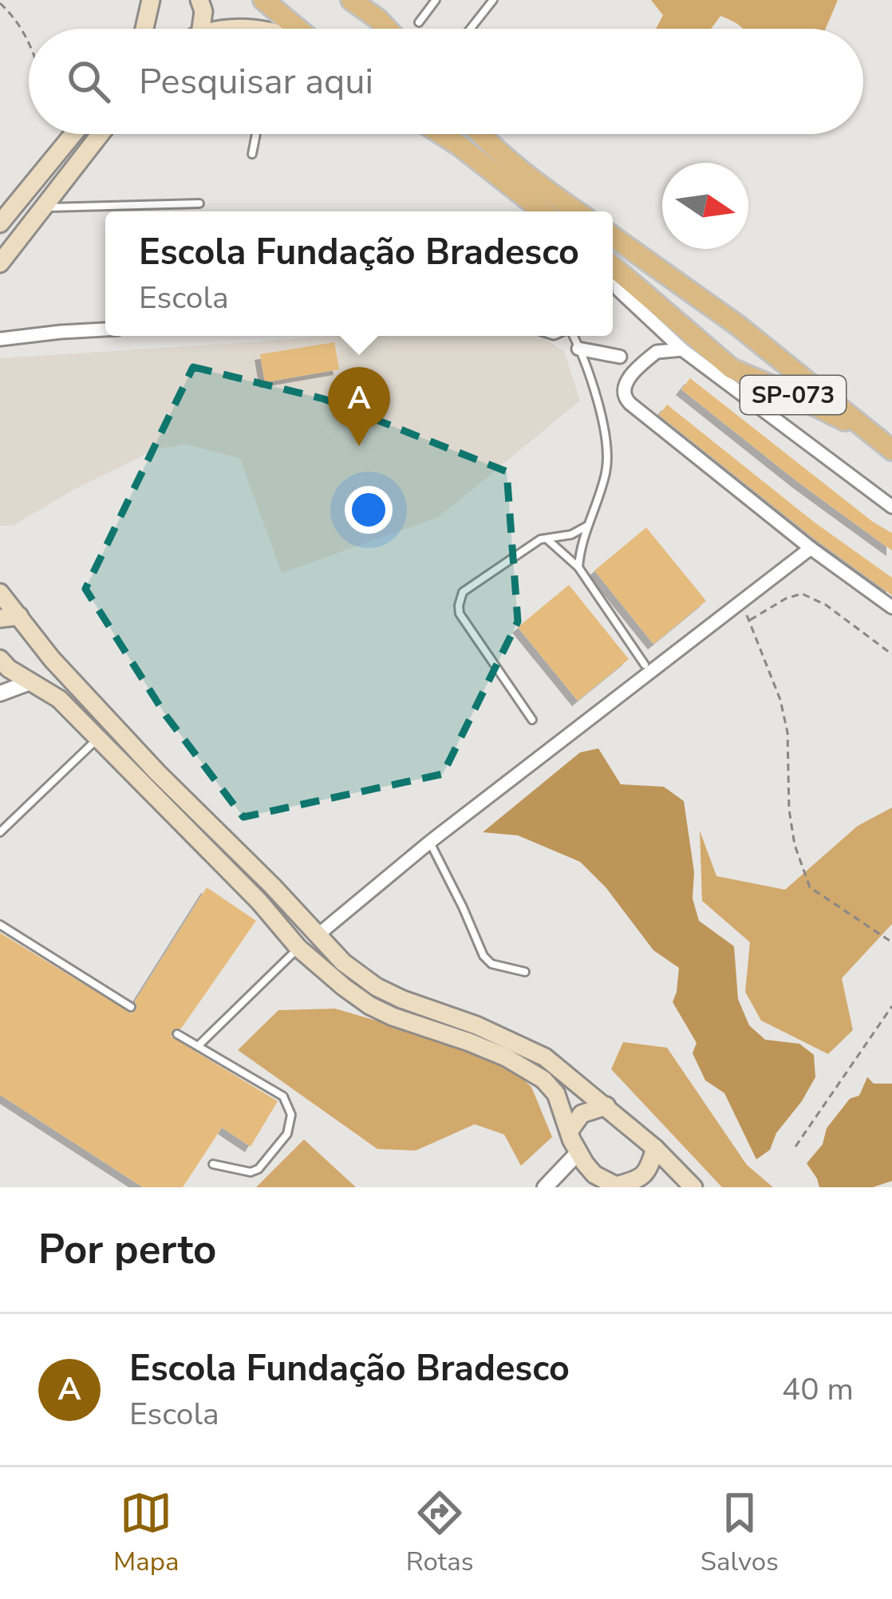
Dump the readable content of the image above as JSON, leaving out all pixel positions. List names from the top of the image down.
{
  "streets": {
    "main road": ["SP-073"]
  },
  "north": "right",
  "page": {
    "search": "Pesquisar aqui",
    "popup": ["Escola Fundação Bradesco", "Escola"],
    "pins": "A",
    "heading": "Por perto",
    "list": [
      {
        "mark": "A",
        "name": "Escola Fundação Bradesco",
        "note": "Escola",
        "value": "40 m"
      }
    ],
    "nav": ["Mapa", "Rotas", "Salvos"]
  }
}
